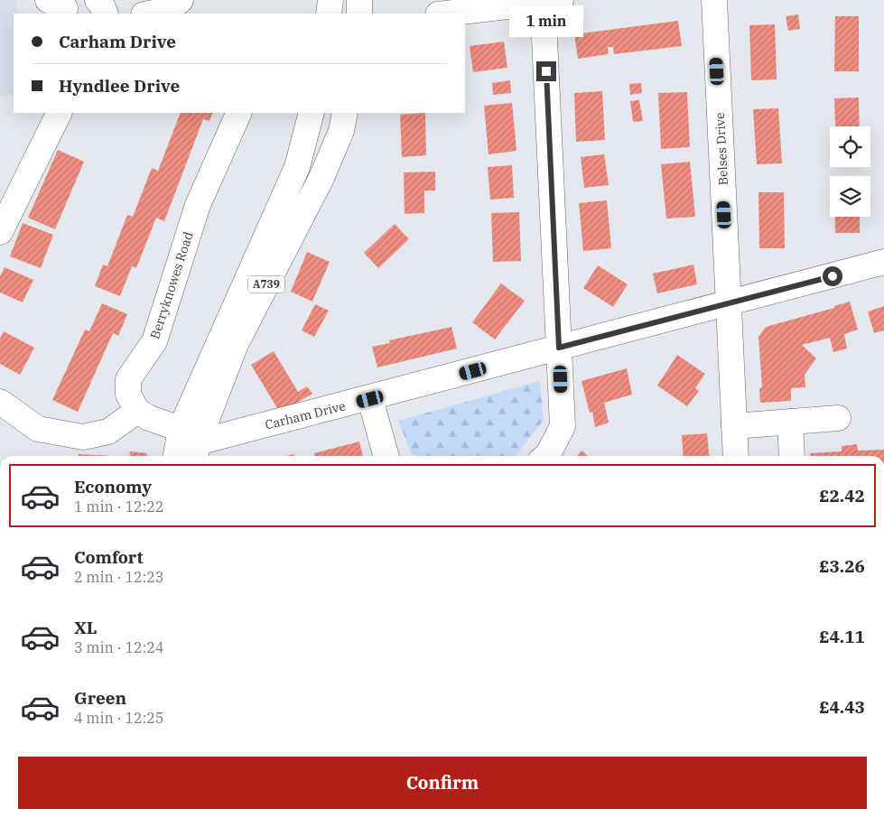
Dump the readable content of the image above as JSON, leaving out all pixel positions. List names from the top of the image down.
{
  "streets": {
    "street": [
      "Belses Drive",
      "A739",
      "Berryknowes Road",
      "Carham Drive"
    ]
  },
  "crossings": [
    ["Belses Drive", "Carham Drive"],
    ["A739", "Carham Drive"]
  ],
  "page": {
    "bubble": "1 min",
    "banner": ["Carham Drive", "Hyndlee Drive"],
    "list": [
      {
        "name": "Economy",
        "note": "1 min · 12:22",
        "value": "£2.42"
      },
      {
        "name": "Comfort",
        "note": "2 min · 12:23",
        "value": "£3.26"
      },
      {
        "name": "XL",
        "note": "3 min · 12:24",
        "value": "£4.11"
      },
      {
        "name": "Green",
        "note": "4 min · 12:25",
        "value": "£4.43"
      }
    ],
    "buttons": "Confirm"
  }
}
